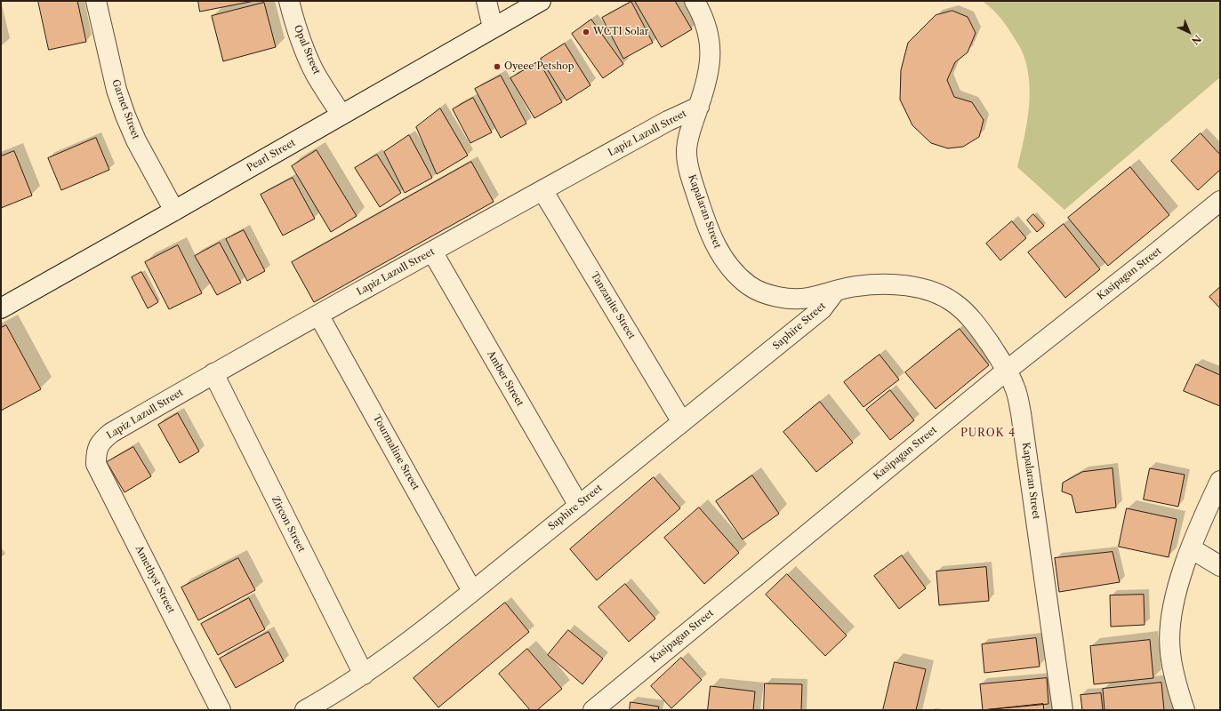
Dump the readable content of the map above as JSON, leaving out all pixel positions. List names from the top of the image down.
{
  "streets": {
    "street": [
      "Opal Street",
      "Garnet Street",
      "Lapiz Lazull Street",
      "Pearl Street",
      "Kapalaran Street",
      "Kasipagan Street",
      "Tanzanite Street",
      "Saphire Street",
      "Amber Street",
      "Tourmaline Street",
      "Zircon Street",
      "Amethyst Street"
    ]
  },
  "crossings": [
    ["Opal Street", "Pearl Street"],
    ["Garnet Street", "Pearl Street"],
    ["Lapiz Lazull Street", "Kapalaran Street"],
    ["Lapiz Lazull Street", "Tanzanite Street"],
    ["Lapiz Lazull Street", "Amber Street"],
    ["Lapiz Lazull Street", "Tourmaline Street"],
    ["Lapiz Lazull Street", "Zircon Street"],
    ["Lapiz Lazull Street", "Amethyst Street"],
    ["Kapalaran Street", "Kasipagan Street"],
    ["Kapalaran Street", "Saphire Street"],
    ["Tanzanite Street", "Saphire Street"],
    ["Saphire Street", "Amber Street"],
    ["Saphire Street", "Tourmaline Street"],
    ["Saphire Street", "Zircon Street"]
  ],
  "districts": ["PUROK 4"],
  "places": ["WCTI Solar", "Oyeee Petshop"],
  "north": "bottom right"
}
